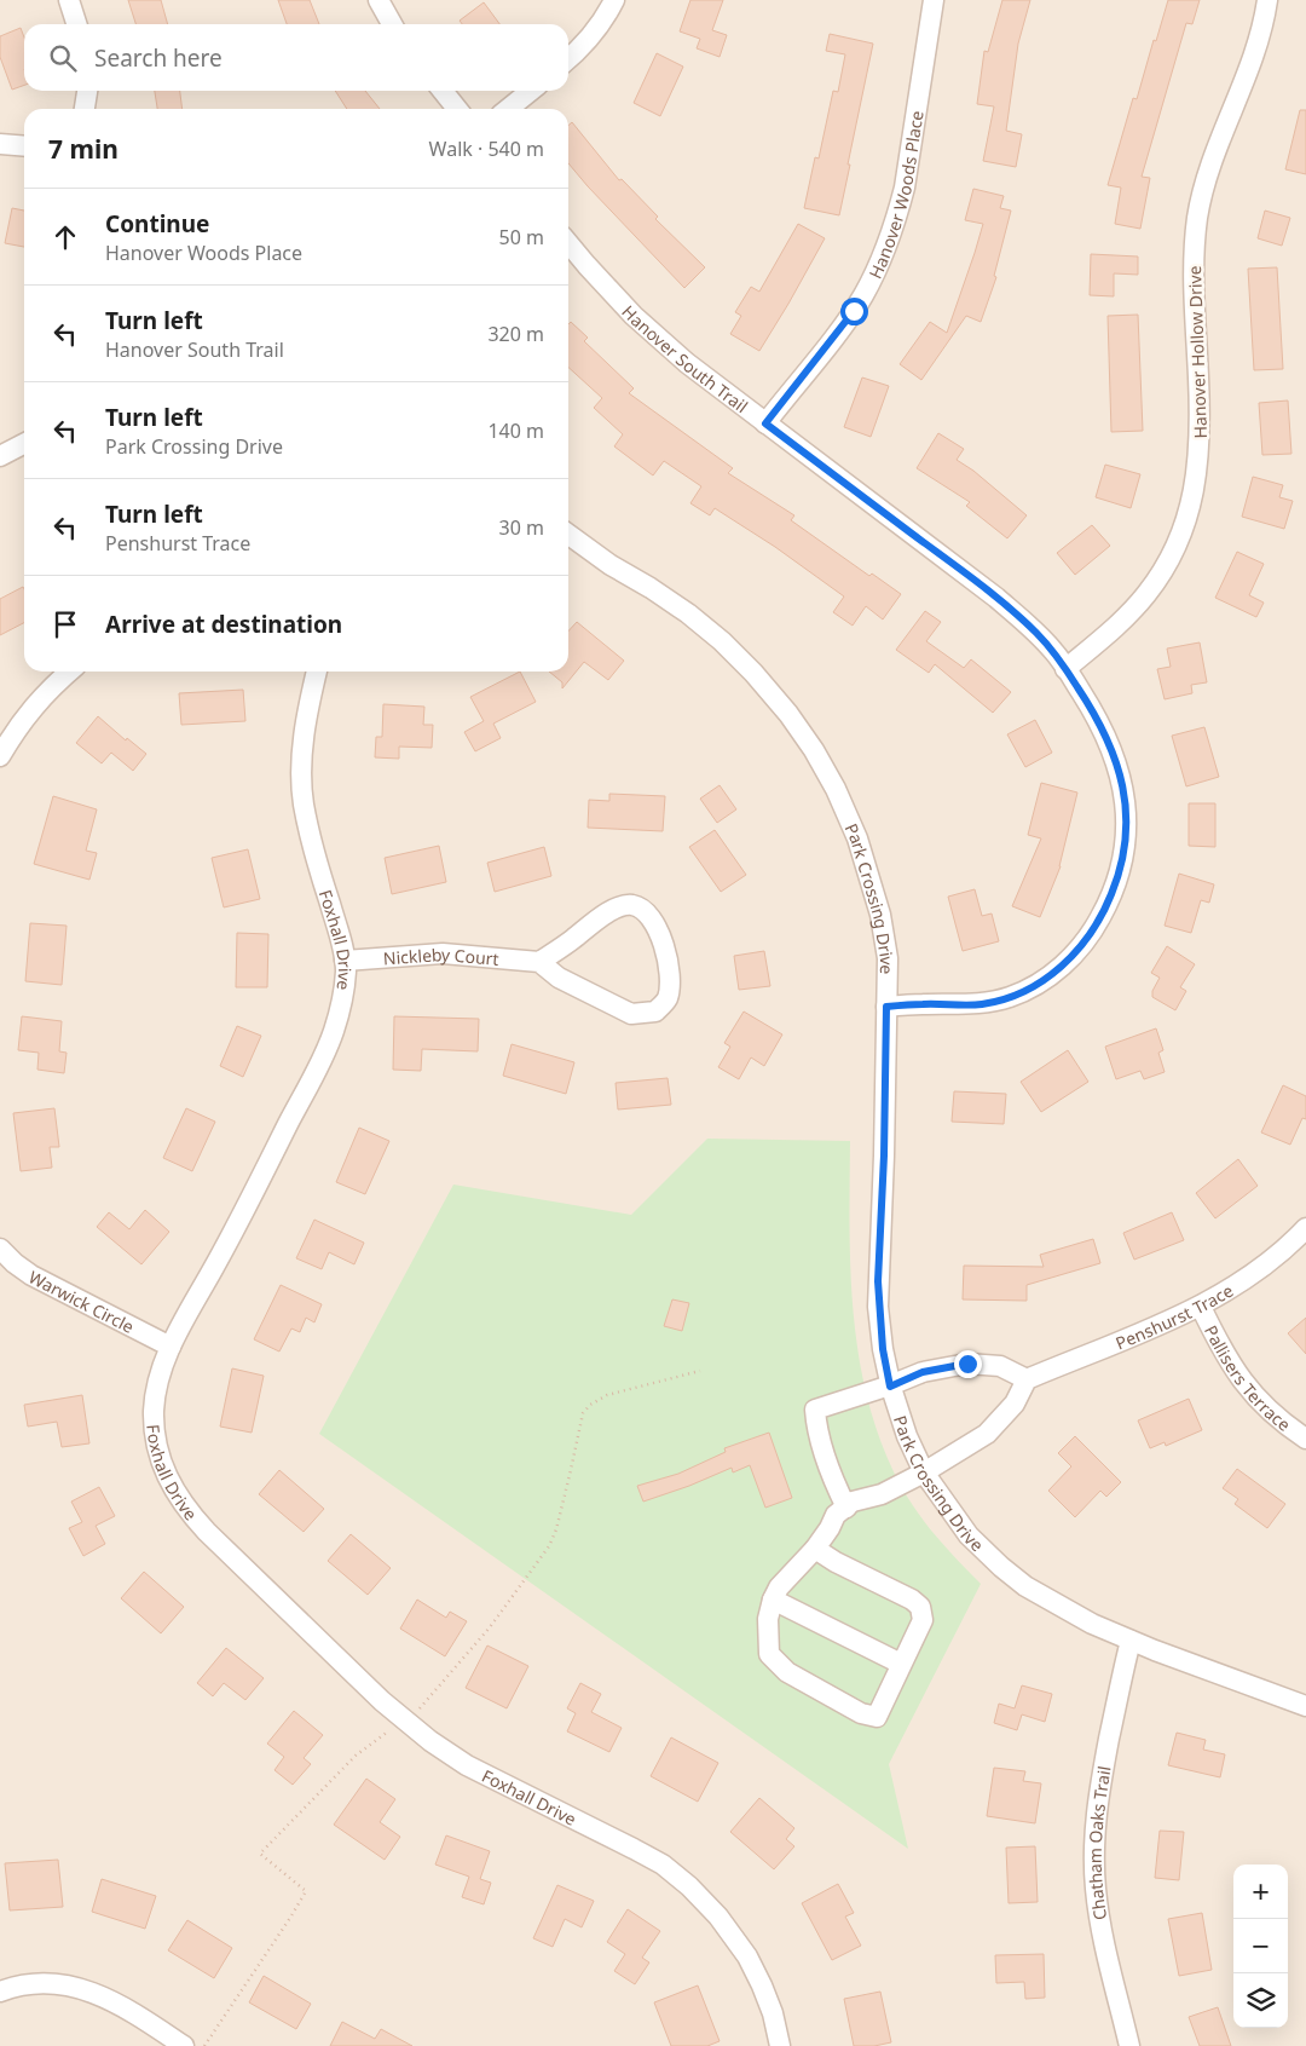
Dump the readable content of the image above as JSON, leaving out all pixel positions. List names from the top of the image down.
{
  "streets": {
    "street": [
      "Hanover Woods Place",
      "Hanover Hollow Drive",
      "Hanover South Trail",
      "Park Crossing Drive",
      "Foxhall Drive",
      "Nickleby Court",
      "Warwick Circle",
      "Penshurst Trace",
      "Pallisers Terrace",
      "Chatham Oaks Trail"
    ]
  },
  "crossings": [
    ["Hanover Woods Place", "Hanover South Trail"],
    ["Hanover Hollow Drive", "Hanover South Trail"],
    ["Hanover South Trail", "Park Crossing Drive"],
    ["Park Crossing Drive", "Chatham Oaks Trail"],
    ["Foxhall Drive", "Nickleby Court"],
    ["Foxhall Drive", "Warwick Circle"],
    ["Penshurst Trace", "Pallisers Terrace"]
  ],
  "page": {
    "search": "Search here",
    "heading": ["7 min", "Walk · 540 m"],
    "list": [
      ["Continue", "Hanover Woods Place", "50 m"],
      ["Turn left", "Hanover South Trail", "320 m"],
      ["Turn left", "Park Crossing Drive", "140 m"],
      ["Turn left", "Penshurst Trace", "30 m"],
      "Arrive at destination"
    ],
    "map_buttons": ["+", "−"]
  }
}
